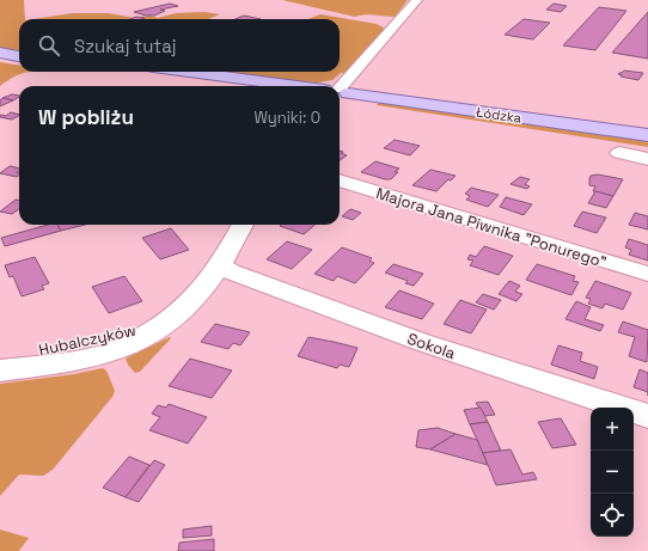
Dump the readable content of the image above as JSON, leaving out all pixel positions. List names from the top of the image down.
{
  "streets": {
    "main road": ["Łódzka"],
    "street": ["Majora Jana Piwnika \"Ponurego\"", "Hubalczyków", "Sokola"]
  },
  "crossings": [
    ["Hubalczyków", "Sokola"]
  ],
  "page": {
    "search": "Szukaj tutaj",
    "heading": ["W pobliżu", "Wyniki: 0"],
    "map_buttons": ["+", "−"]
  }
}
